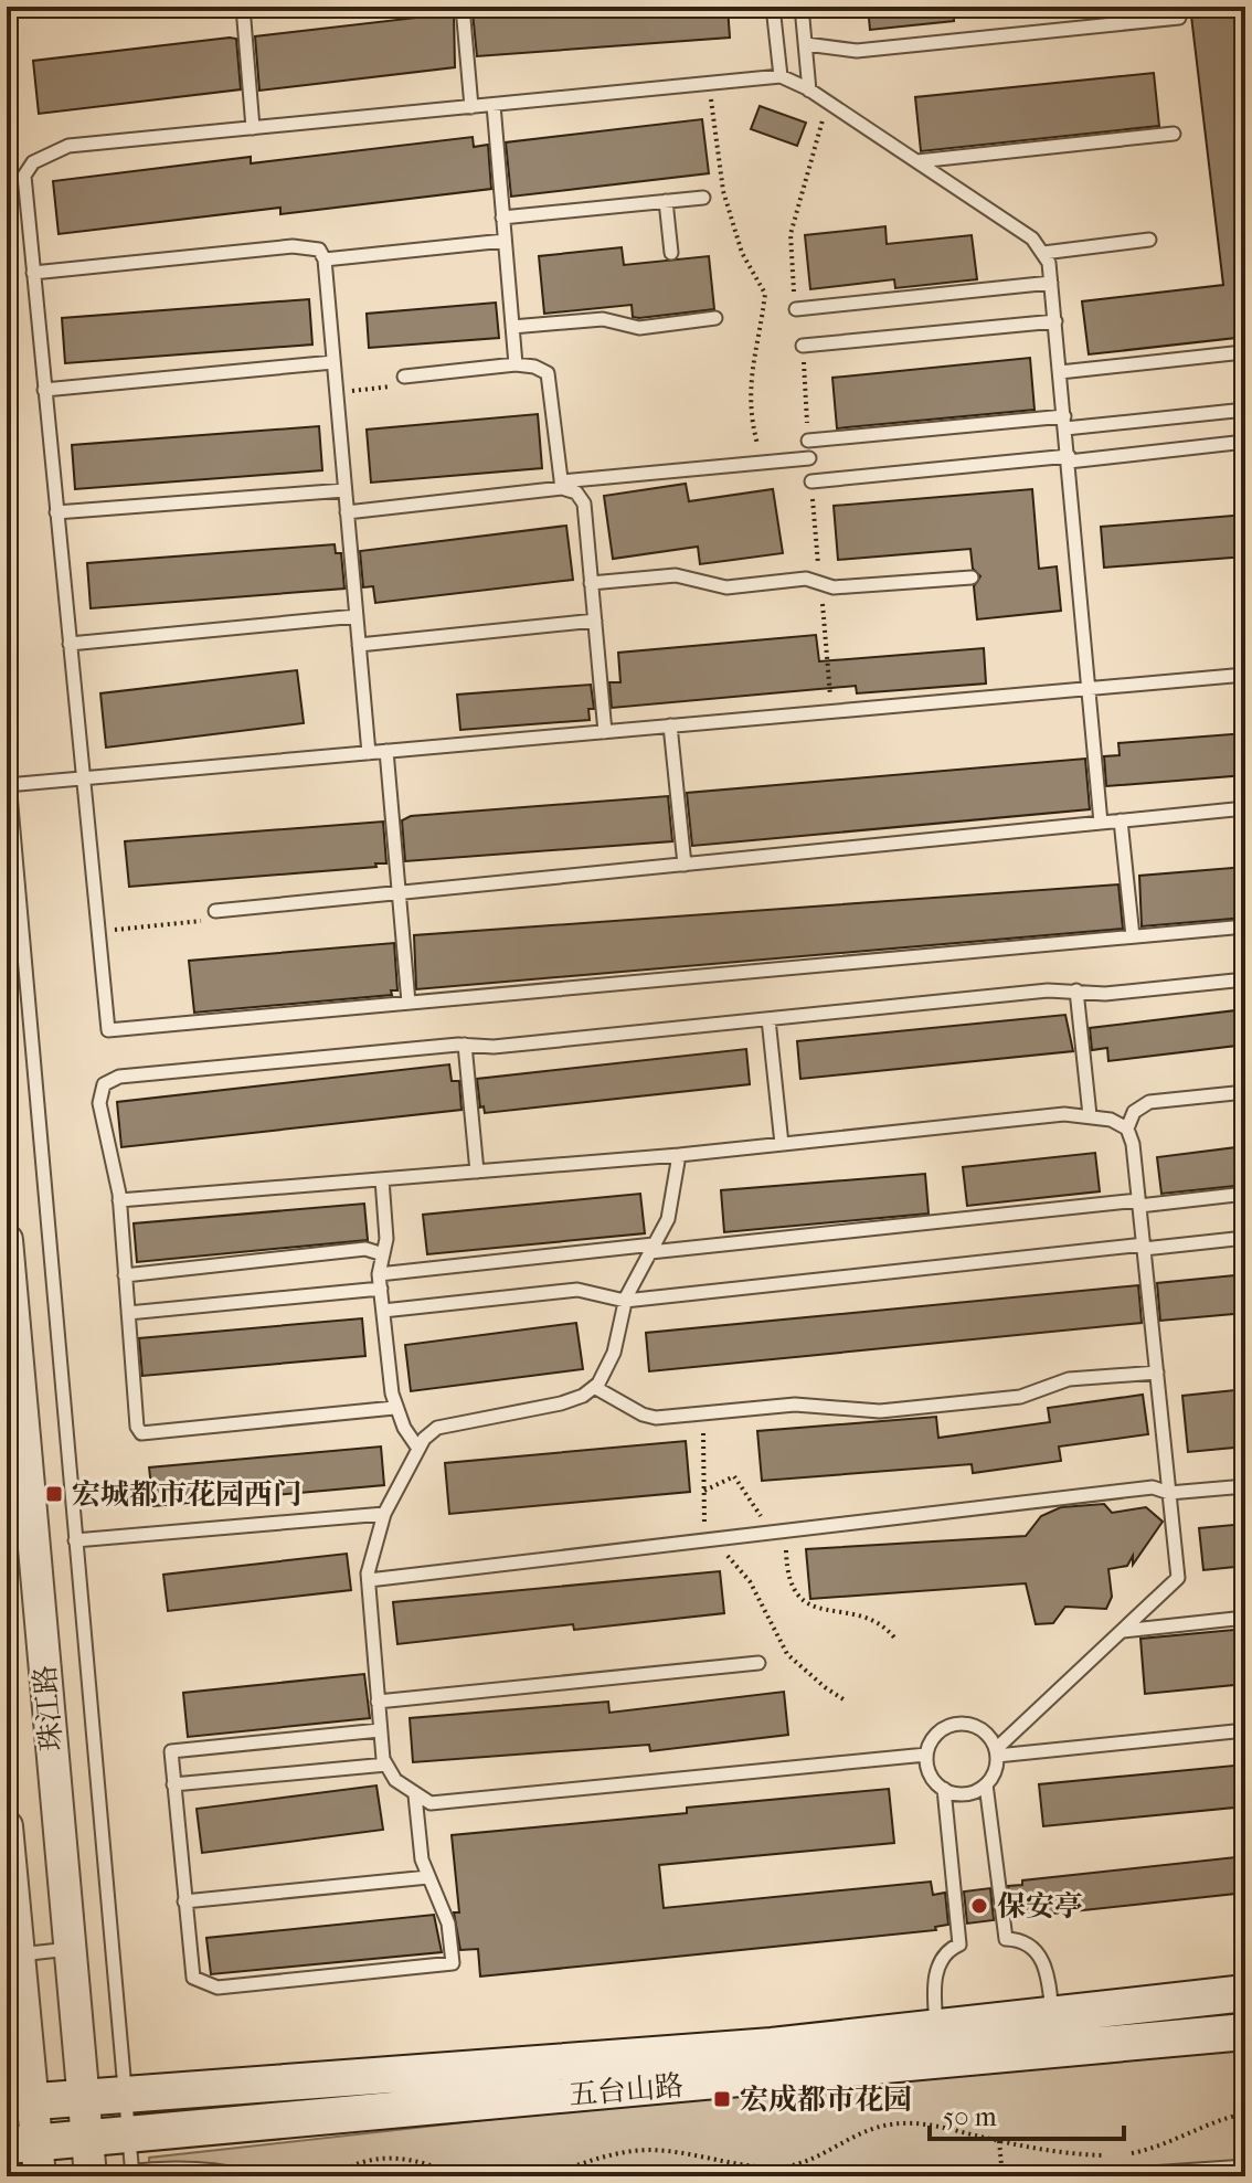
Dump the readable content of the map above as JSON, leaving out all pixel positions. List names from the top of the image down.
{
  "streets": {
    "main road": ["五台山路"],
    "street": ["珠江路"]
  },
  "crossings": [
    ["珠江路", "五台山路"]
  ],
  "places": {
    "transit": ["宏城都市花园西门", "宏成都市花园"],
    "other": ["保安亭"]
  },
  "scale_bar": "50 m"
}
